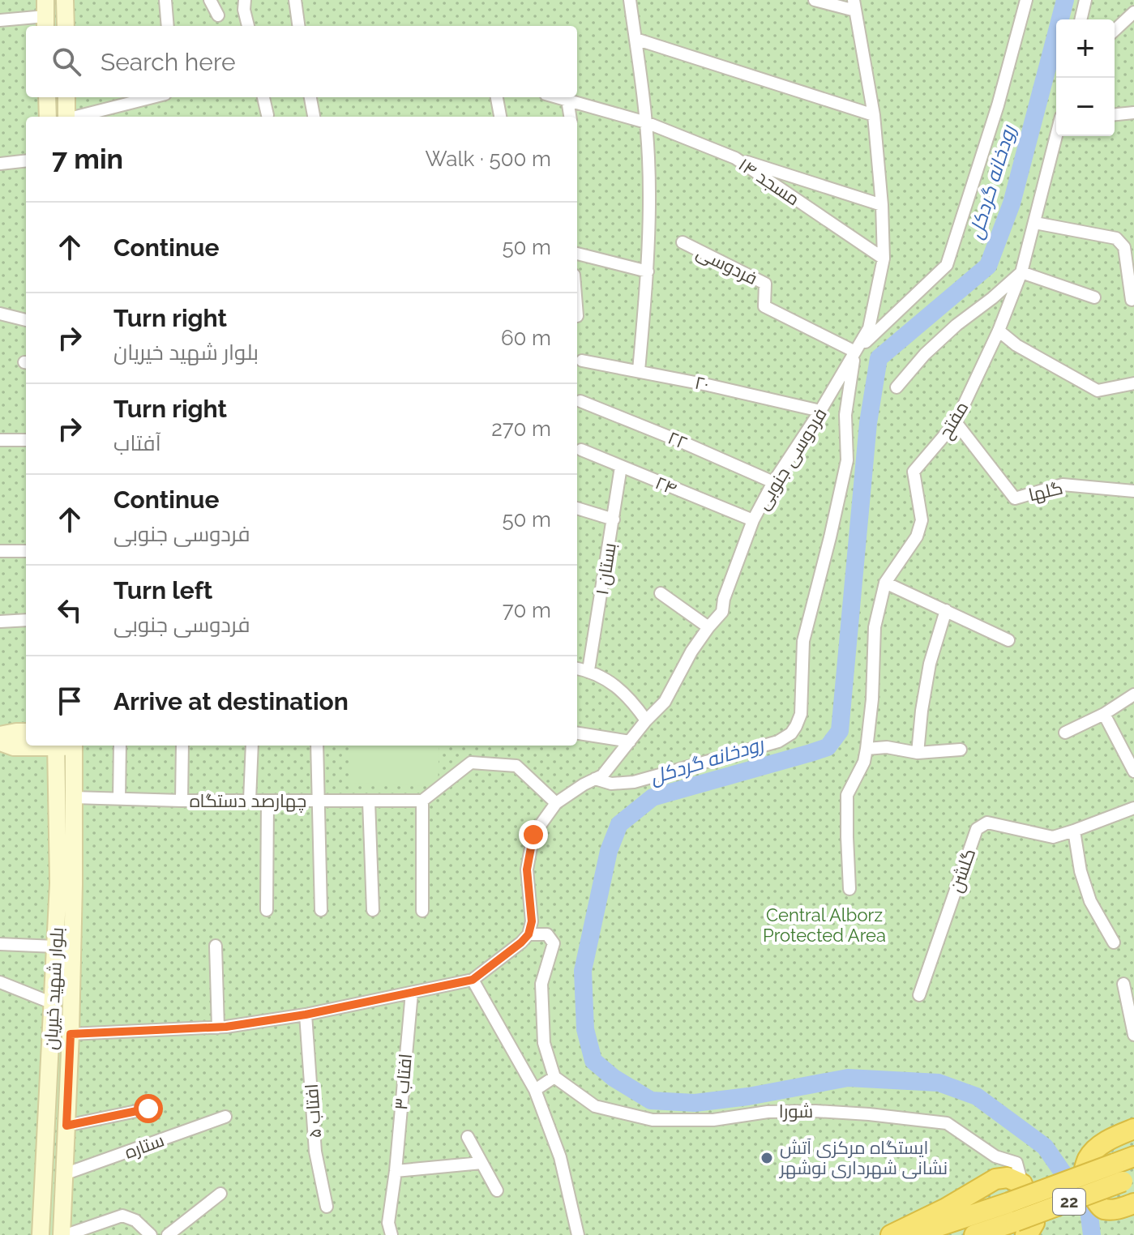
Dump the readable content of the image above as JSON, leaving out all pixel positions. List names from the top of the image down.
{
  "streets": {
    "highway": ["22"],
    "main road": ["بلوار شهید خیریان"],
    "street": [
      "مسجد ۱۴",
      "فردوسی",
      "۲۰",
      "مفتح",
      "۲۲",
      "فردوسی جنوبی",
      "۲۴",
      "گلها",
      "بستان ۱",
      "چهارصد دستگاه",
      "گلشن",
      "افتاب ۳",
      "افتاب ۵",
      "شورا",
      "ستاره"
    ]
  },
  "crossings": [
    ["مسجد ۱۴", "فردوسی جنوبی"],
    ["فردوسی", "فردوسی جنوبی"],
    ["۲۰", "فردوسی جنوبی"],
    ["مفتح", "گلها"],
    ["۲۲", "فردوسی جنوبی"],
    ["فردوسی جنوبی", "۲۴"],
    ["۲۴", "بستان ۱"],
    ["چهارصد دستگاه", "بلوار شهید خیریان"],
    ["بلوار شهید خیریان", "ستاره"]
  ],
  "water": ["رودخانه گردکل"],
  "parks": ["Central Alborz Protected Area"],
  "places": ["ایستگاه مرکزی آتش نشانی شهرداری نوشهر"],
  "page": {
    "map_buttons": ["+", "−"],
    "search": "Search here",
    "heading": ["7 min", "Walk · 500 m"],
    "list": [
      ["Continue", "50 m"],
      ["Turn right", "بلوار شهید خیریان", "60 m"],
      ["Turn right", "آفتاب", "270 m"],
      ["Continue", "فردوسی جنوبی", "50 m"],
      ["Turn left", "فردوسی جنوبی", "70 m"],
      "Arrive at destination"
    ]
  }
}
